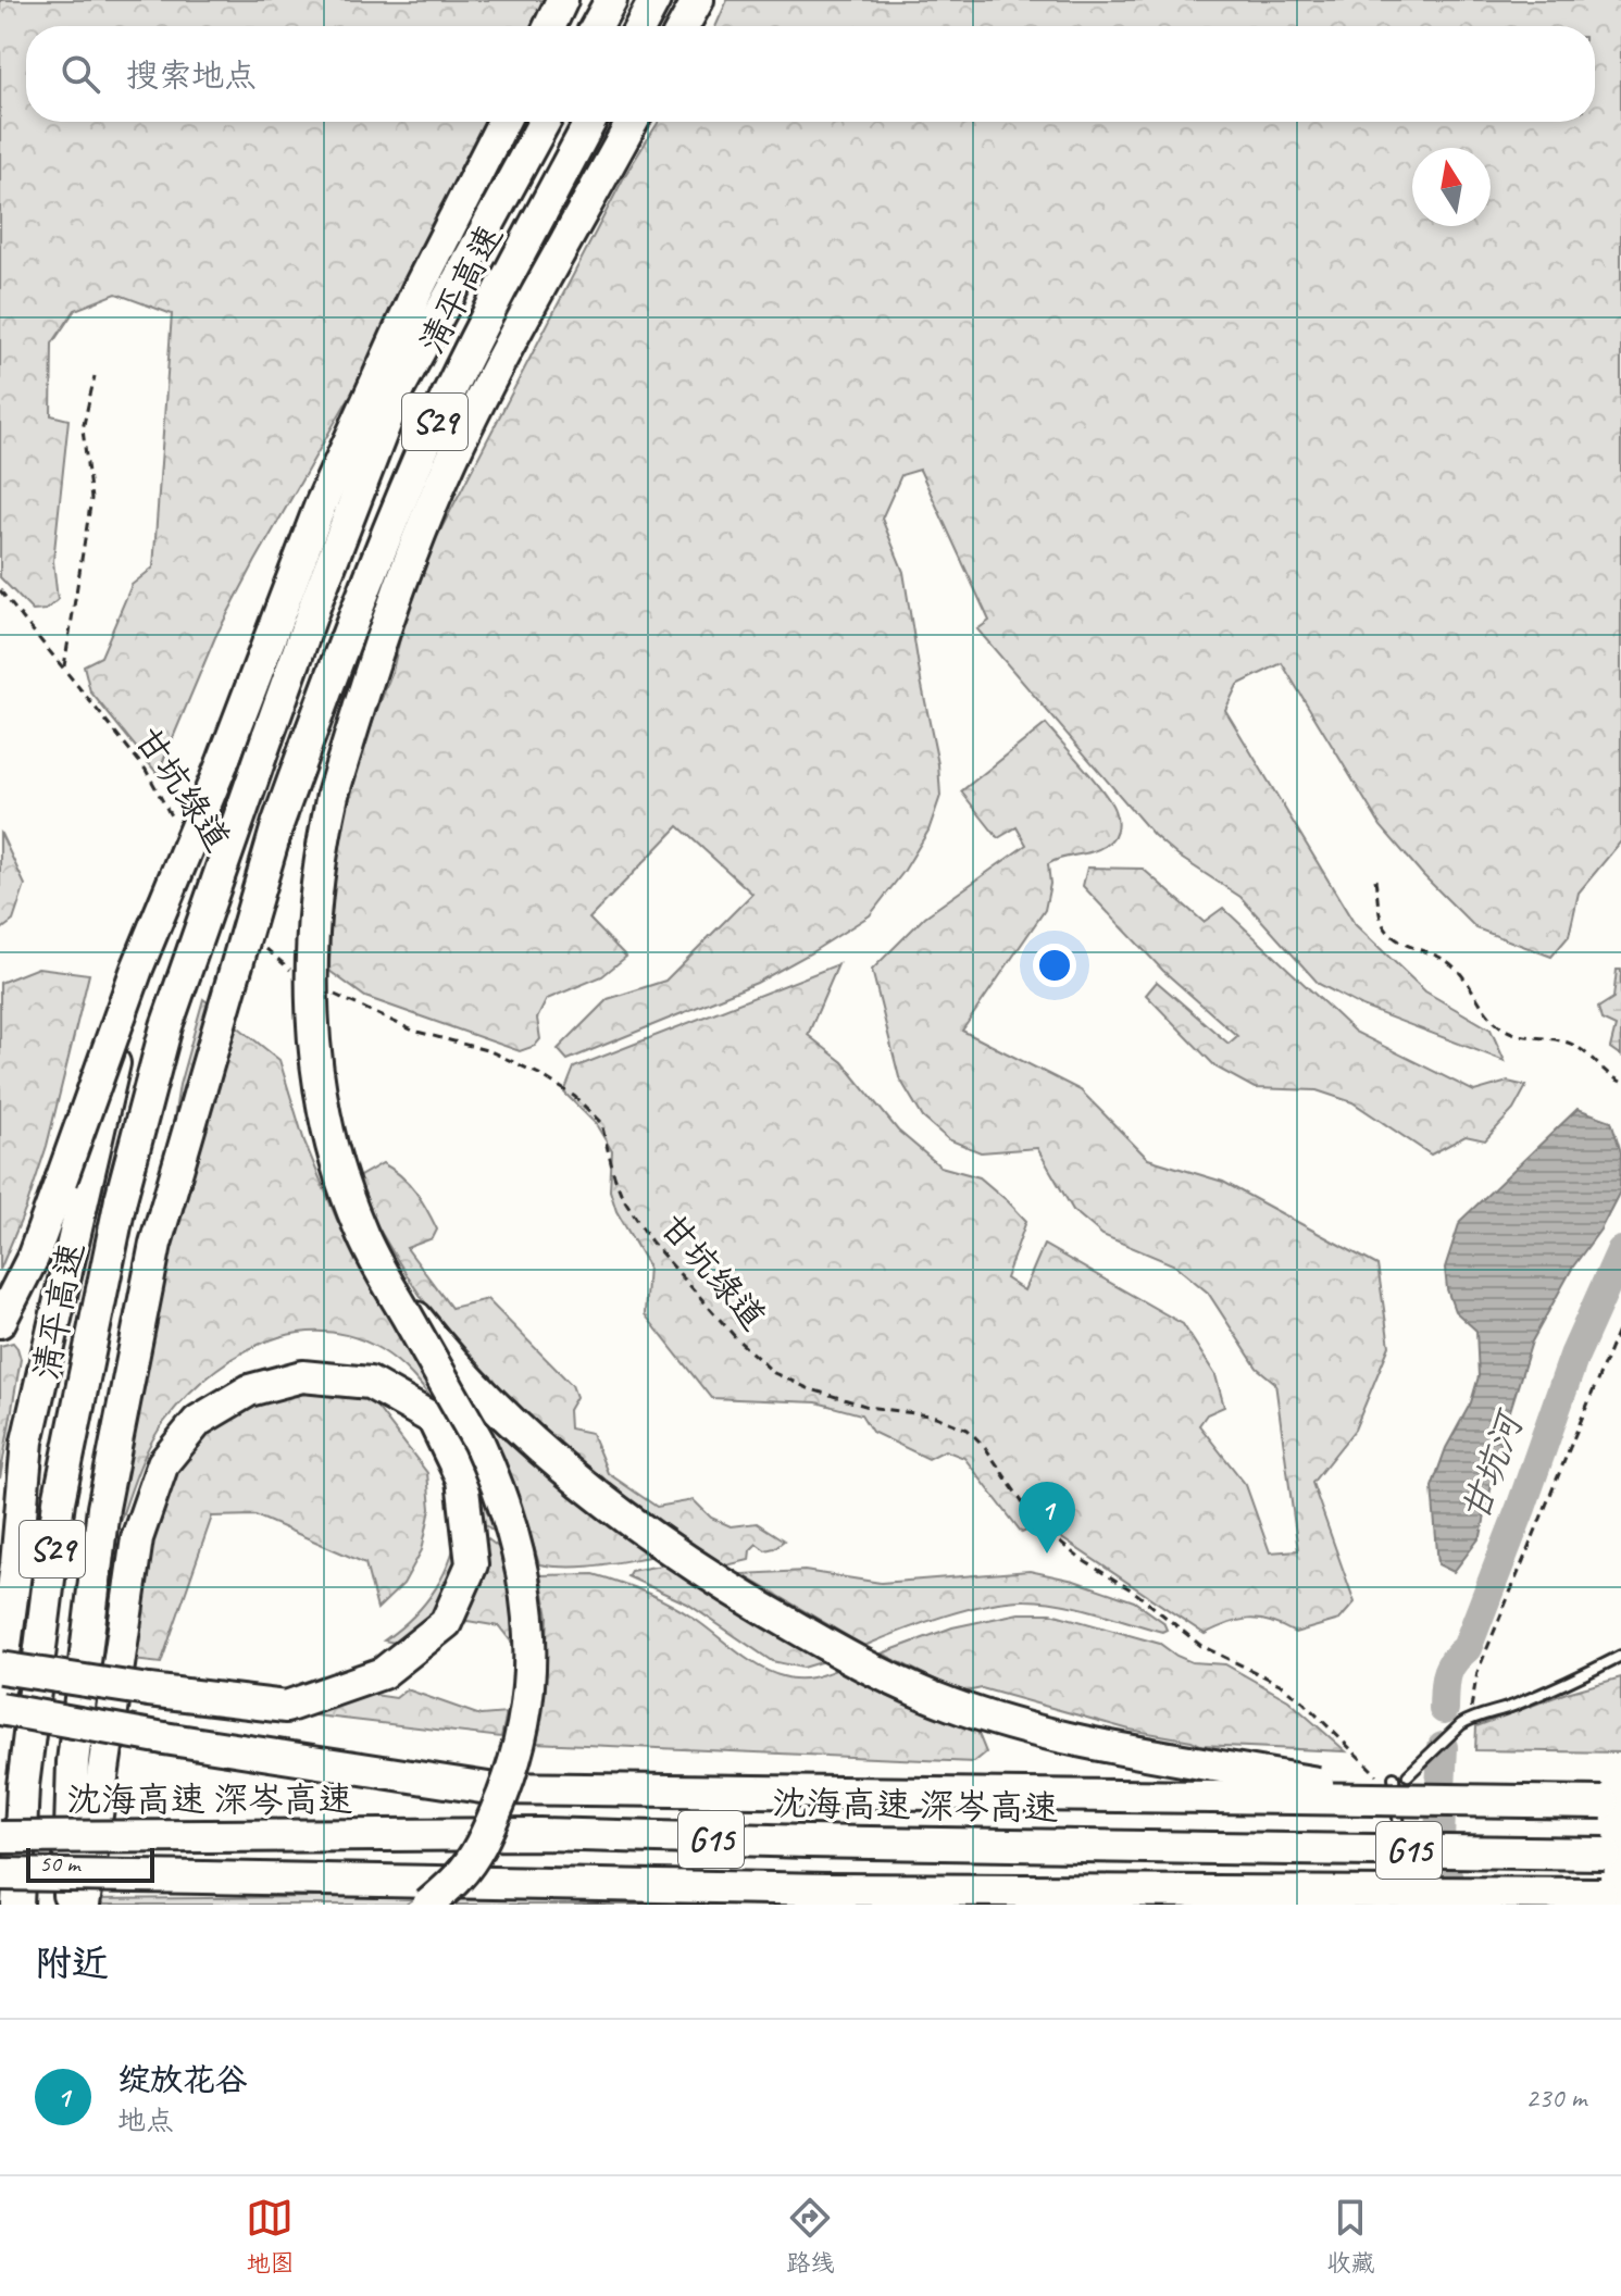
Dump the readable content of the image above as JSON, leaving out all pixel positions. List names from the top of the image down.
{
  "streets": {
    "highway": [
      "清平高速",
      "S29",
      "沈海高速 深岑高速",
      "G15"
    ],
    "path": ["甘坑绿道"]
  },
  "water": ["甘坑河"],
  "scale_bar": "50 m",
  "north": "top",
  "page": {
    "search": "搜索地点",
    "pins": "1",
    "scale": "50 m",
    "heading": "附近",
    "list": [
      {
        "mark": "1",
        "name": "绽放花谷",
        "note": "地点",
        "value": "230 m"
      }
    ],
    "nav": ["地图", "路线", "收藏"]
  }
}
